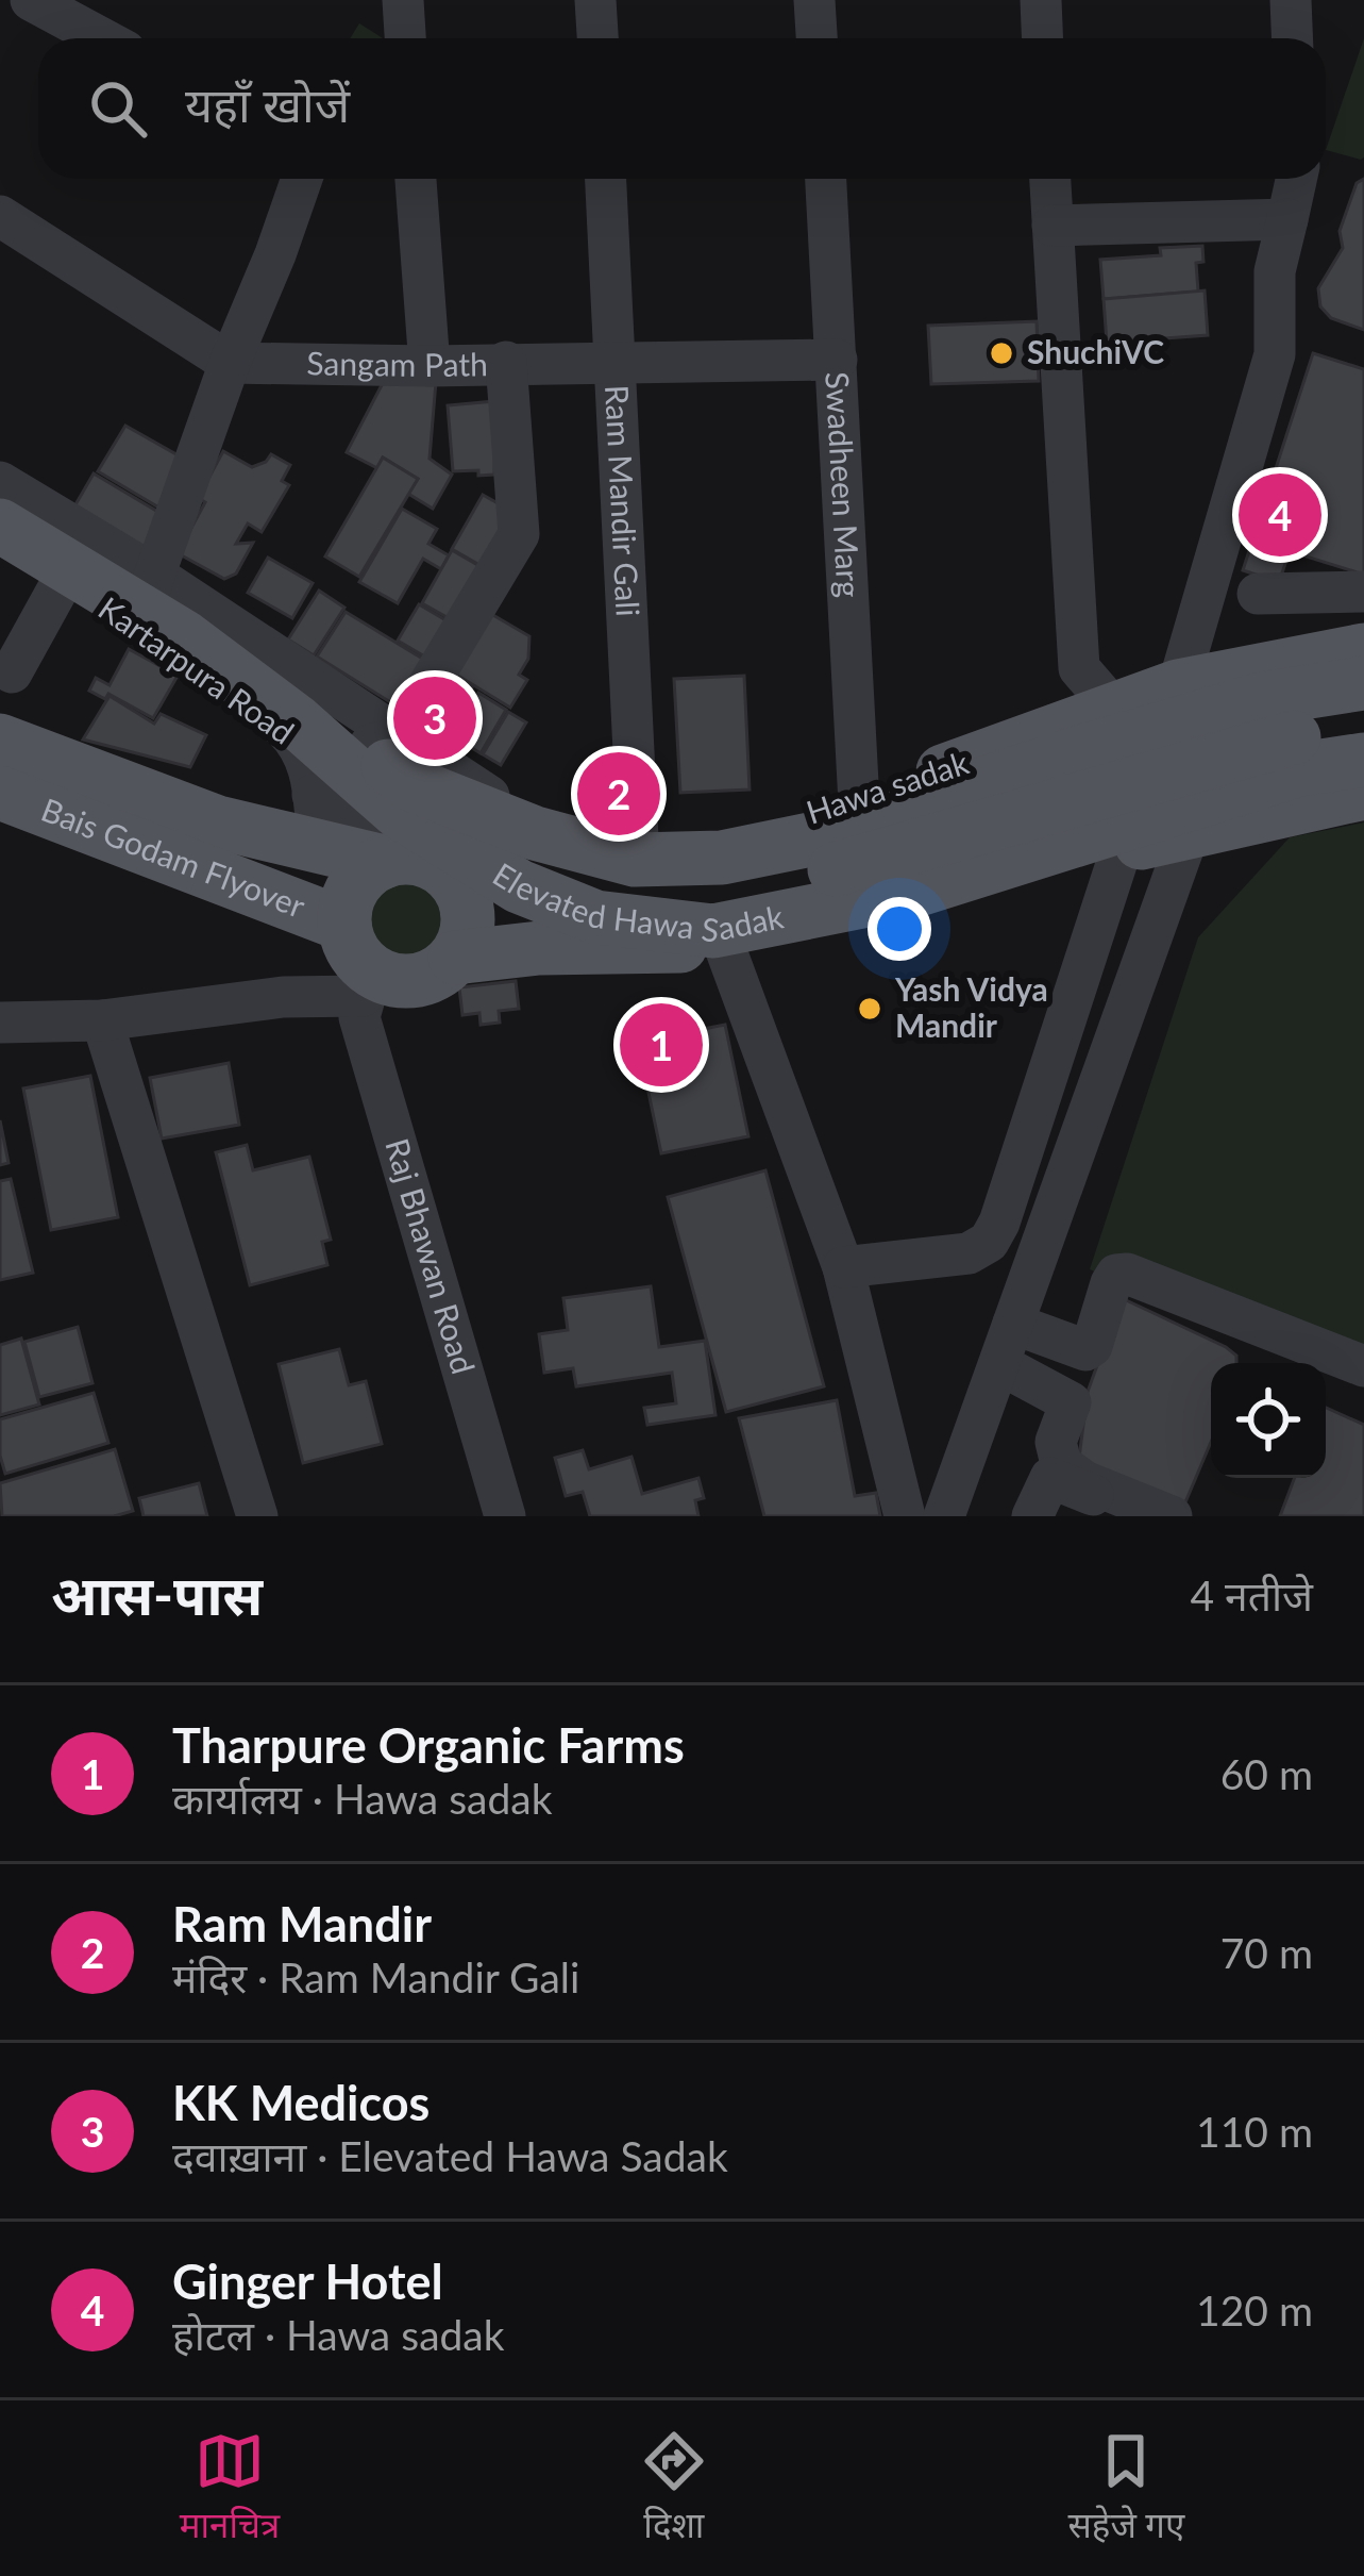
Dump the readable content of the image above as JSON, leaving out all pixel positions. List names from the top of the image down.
{
  "streets": {
    "main road": ["Hawa sadak", "Bais Godam Flyover", "Elevated Hawa Sadak"],
    "street": [
      "Sangam Path",
      "Swadheen Marg",
      "Ram Mandir Gali",
      "Kartarpura Road",
      "Raj Bhawan Road"
    ]
  },
  "crossings": [
    ["Sangam Path", "Swadheen Marg"],
    ["Sangam Path", "Ram Mandir Gali"],
    ["Swadheen Marg", "Hawa sadak"],
    ["Ram Mandir Gali", "Hawa sadak"],
    ["Kartarpura Road", "Bais Godam Flyover"],
    ["Bais Godam Flyover", "Raj Bhawan Road"]
  ],
  "places": ["ShuchiVC", "Yash Vidya Mandir"],
  "page": {
    "search": "यहाँ खोजें",
    "pins": [
      "4",
      "3",
      "2",
      "1"
    ],
    "heading": ["आस-पास", "4 नतीजे"],
    "list": [
      {
        "mark": "1",
        "name": "Tharpure Organic Farms",
        "note": "कार्यालय · Hawa sadak",
        "value": "60 m"
      },
      {
        "mark": "2",
        "name": "Ram Mandir",
        "note": "मंदिर · Ram Mandir Gali",
        "value": "70 m"
      },
      {
        "mark": "3",
        "name": "KK Medicos",
        "note": "दवाख़ाना · Elevated Hawa Sadak",
        "value": "110 m"
      },
      {
        "mark": "4",
        "name": "Ginger Hotel",
        "note": "होटल · Hawa sadak",
        "value": "120 m"
      }
    ],
    "nav": ["मानचित्र", "दिशा", "सहेजे गए"]
  }
}
